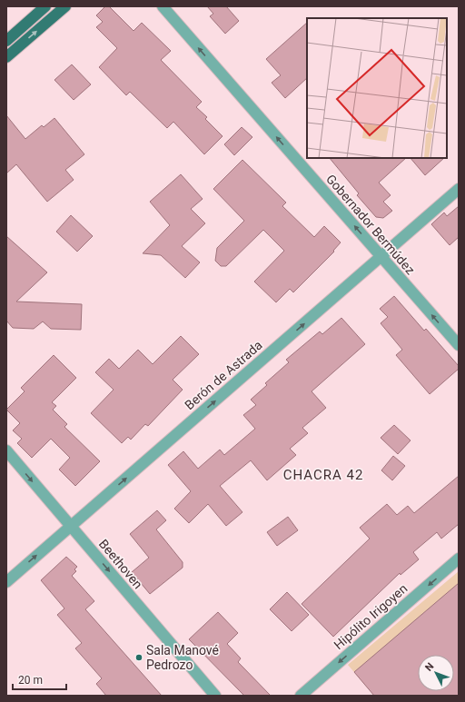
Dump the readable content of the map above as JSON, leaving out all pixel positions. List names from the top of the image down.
{
  "streets": {
    "street": [
      "Gobernador Bermúdez",
      "Berón de Astrada",
      "Beethoven",
      "Hipólito Irigoyen"
    ]
  },
  "crossings": [
    ["Gobernador Bermúdez", "Berón de Astrada"],
    ["Berón de Astrada", "Beethoven"]
  ],
  "one_way": [
    "Gobernador Bermúdez",
    "Berón de Astrada",
    "Beethoven",
    "Hipólito Irigoyen"
  ],
  "districts": ["CHACRA 42"],
  "places": ["Sala Manové Pedrozo"],
  "scale_bar": "20 m",
  "north": "top left"
}
